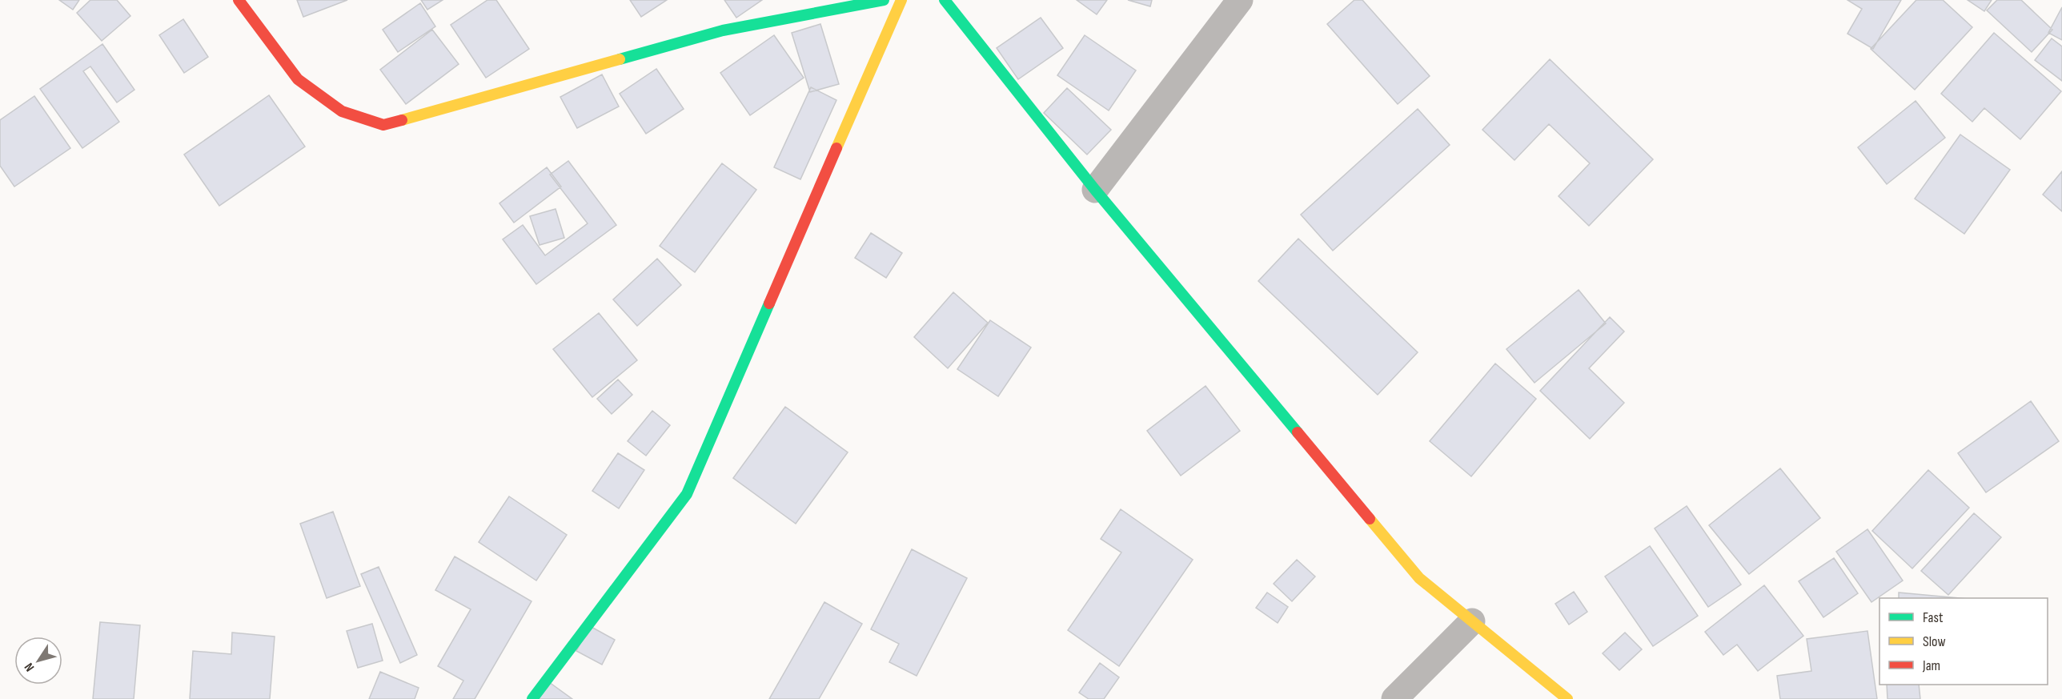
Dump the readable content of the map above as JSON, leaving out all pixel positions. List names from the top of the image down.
{
  "legend": ["Fast", "Slow", "Jam"],
  "north": "bottom left"
}
